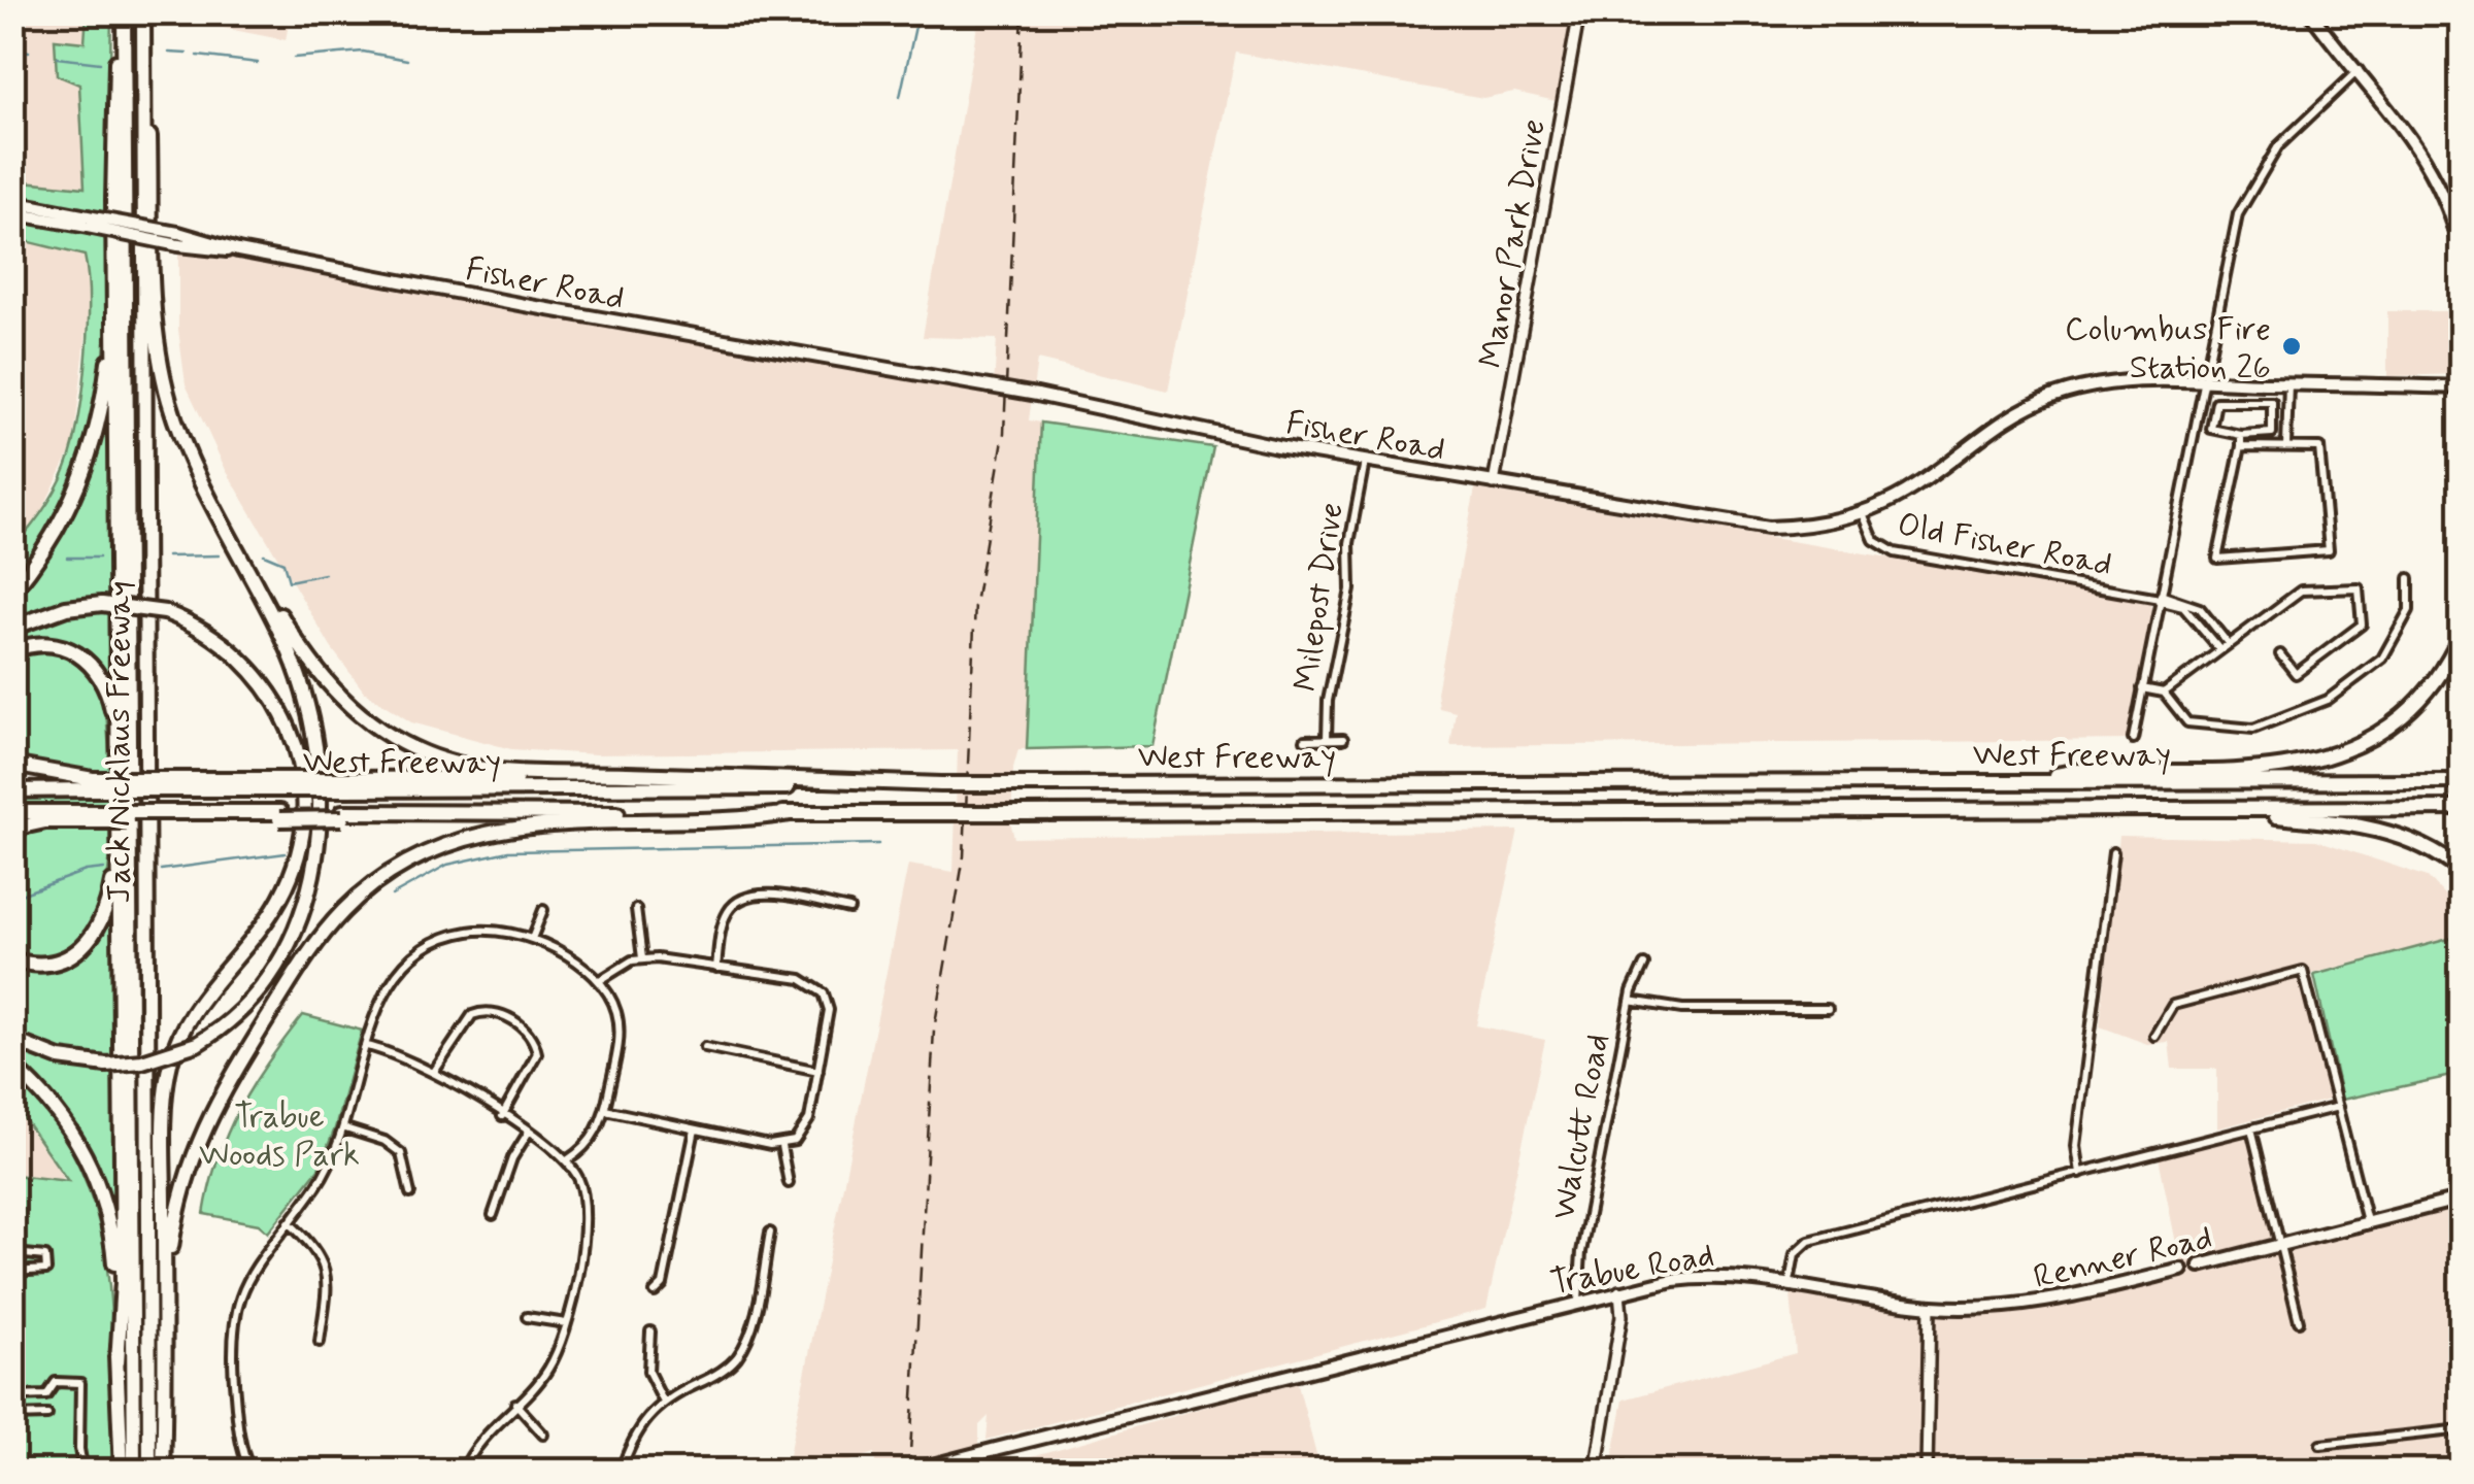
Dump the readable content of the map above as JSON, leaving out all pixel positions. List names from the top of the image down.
{
  "streets": {
    "highway": ["Jack Nicklaus Freeway", "West Freeway"],
    "main road": ["Fisher Road", "Renner Road", "Trabue Road"],
    "street": [
      "Manor Park Drive",
      "Old Fisher Road",
      "Milepost Drive",
      "Walcutt Road"
    ]
  },
  "crossings": [
    ["Manor Park Drive", "Fisher Road"],
    ["Fisher Road", "Old Fisher Road"],
    ["Fisher Road", "Milepost Drive"],
    ["Walcutt Road", "Trabue Road"],
    ["Renner Road", "Trabue Road"]
  ],
  "parks": ["Trabue Woods Park"],
  "places": ["Columbus Fire Station 26"]
}
